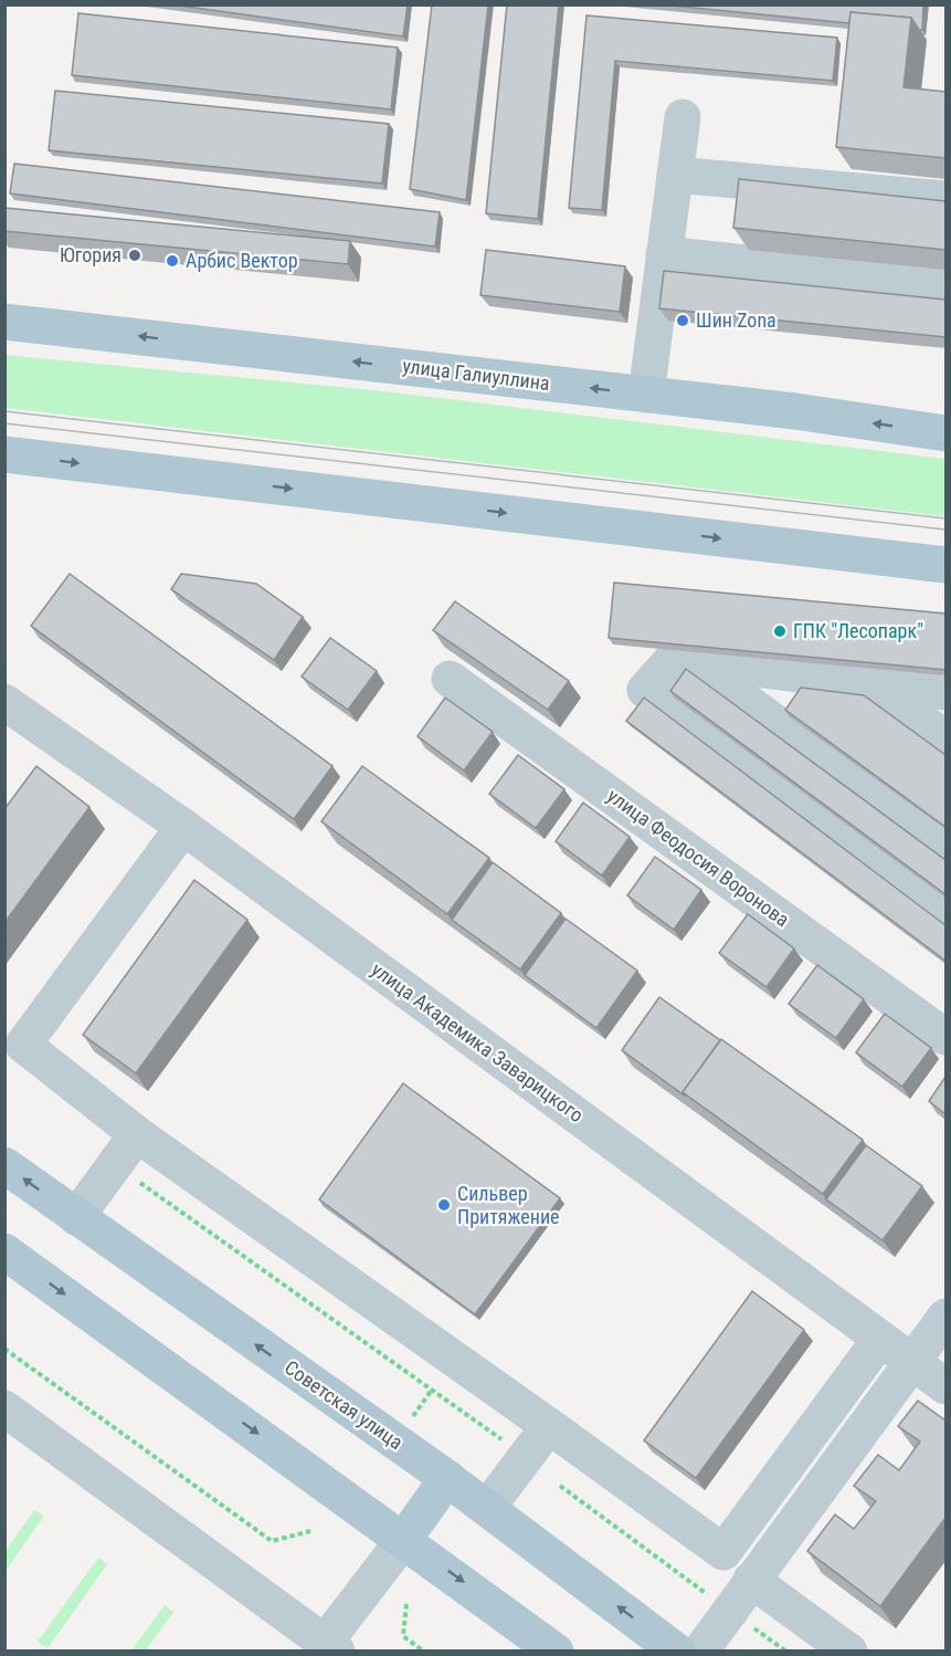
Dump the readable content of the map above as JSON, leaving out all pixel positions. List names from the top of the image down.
{
  "streets": {
    "main road": ["улица Галиуллина", "Советская улица"],
    "street": ["улица Феодосия Воронова", "улица Академика Заварицкого"]
  },
  "places": [
    "Югория",
    "Арбис Вектор",
    "Шин Zona",
    "ГПК \"Лесопарк\"",
    "Сильвер Притяжение"
  ]
}
